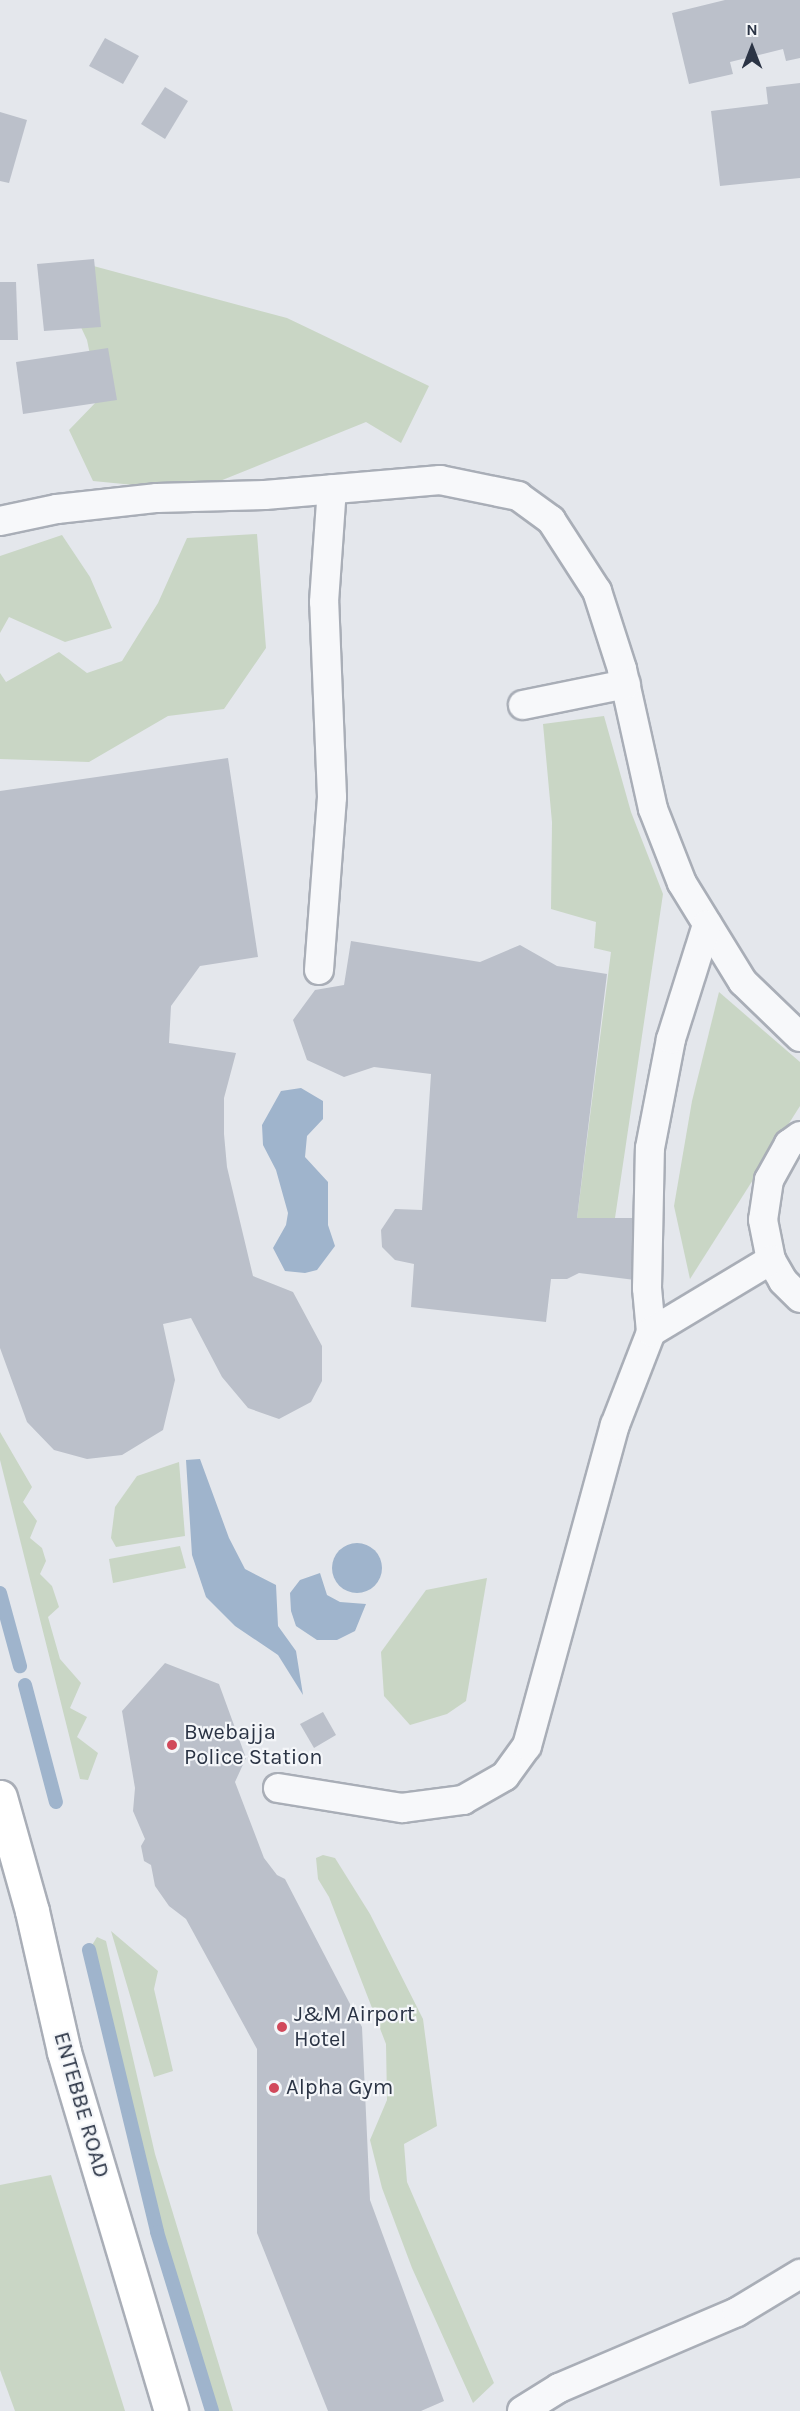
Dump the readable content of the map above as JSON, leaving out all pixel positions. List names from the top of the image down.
{
  "streets": {
    "main road": ["ENTEBBE ROAD"]
  },
  "places": ["Bwebajja Police Station", "J&M Airport Hotel", "Alpha Gym"],
  "north": "top"
}
